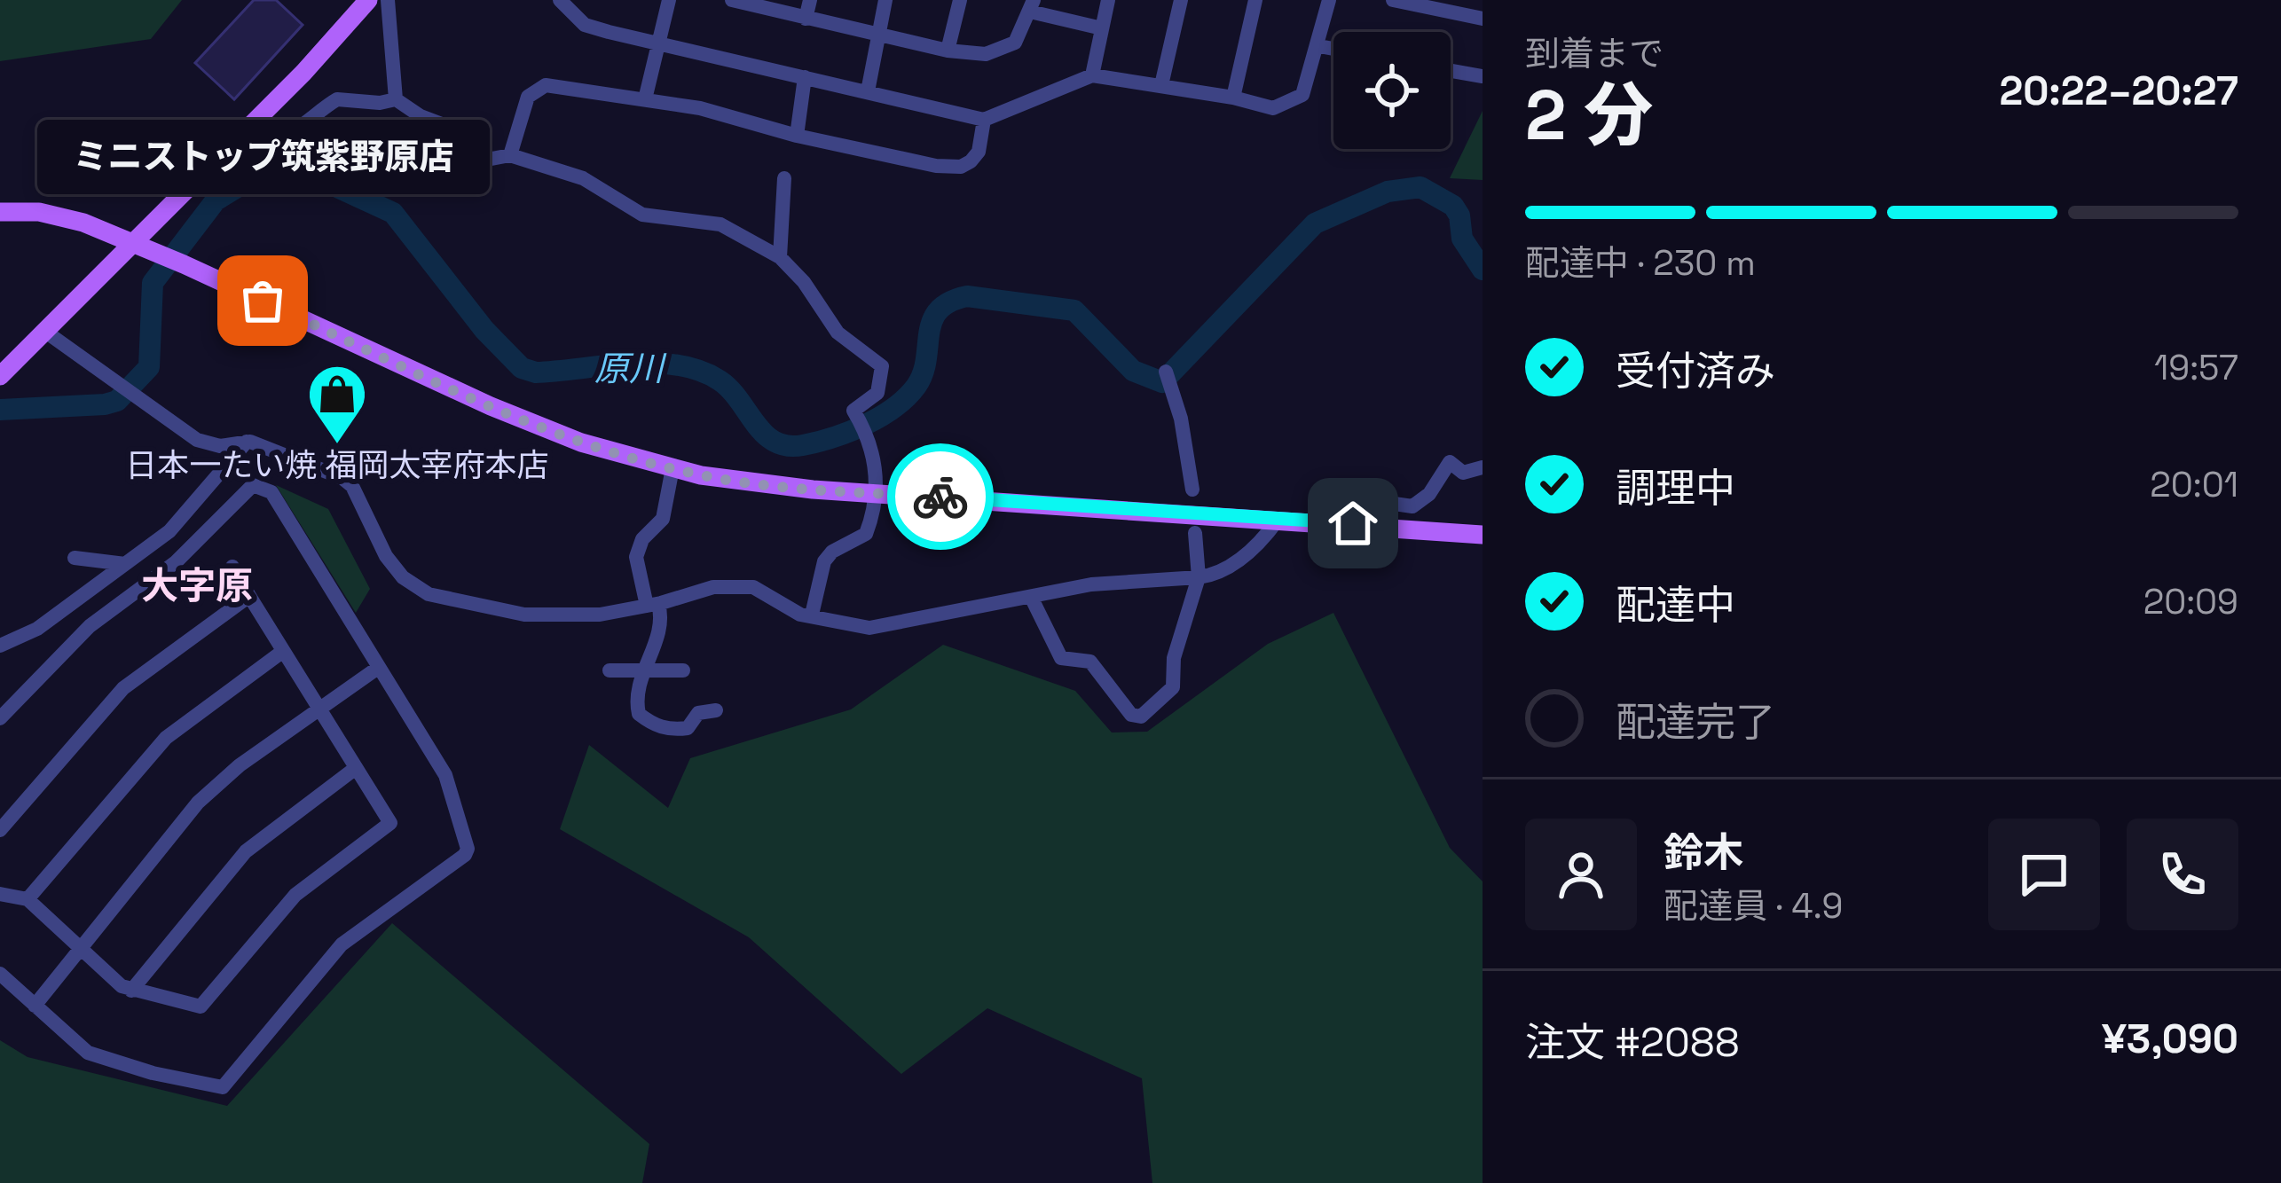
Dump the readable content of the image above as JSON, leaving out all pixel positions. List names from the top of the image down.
{
  "districts": ["大字原"],
  "water": ["原川"],
  "places": {
    "other": ["ミニストップ筑紫野原店"],
    "shop": ["日本一たい焼 福岡太宰府本店"]
  },
  "page": {
    "heading": ["2 分", "到着まで", "20:22–20:27"],
    "panel": [
      "鈴木",
      "配達員 · 4.9",
      "注文 #2088",
      "¥3,090"
    ],
    "bubble": "ミニストップ筑紫野原店",
    "bar": "配達中 · 230 m",
    "list": [
      ["受付済み", "19:57"],
      ["調理中", "20:01"],
      ["配達中", "20:09"],
      "配達完了"
    ]
  }
}
